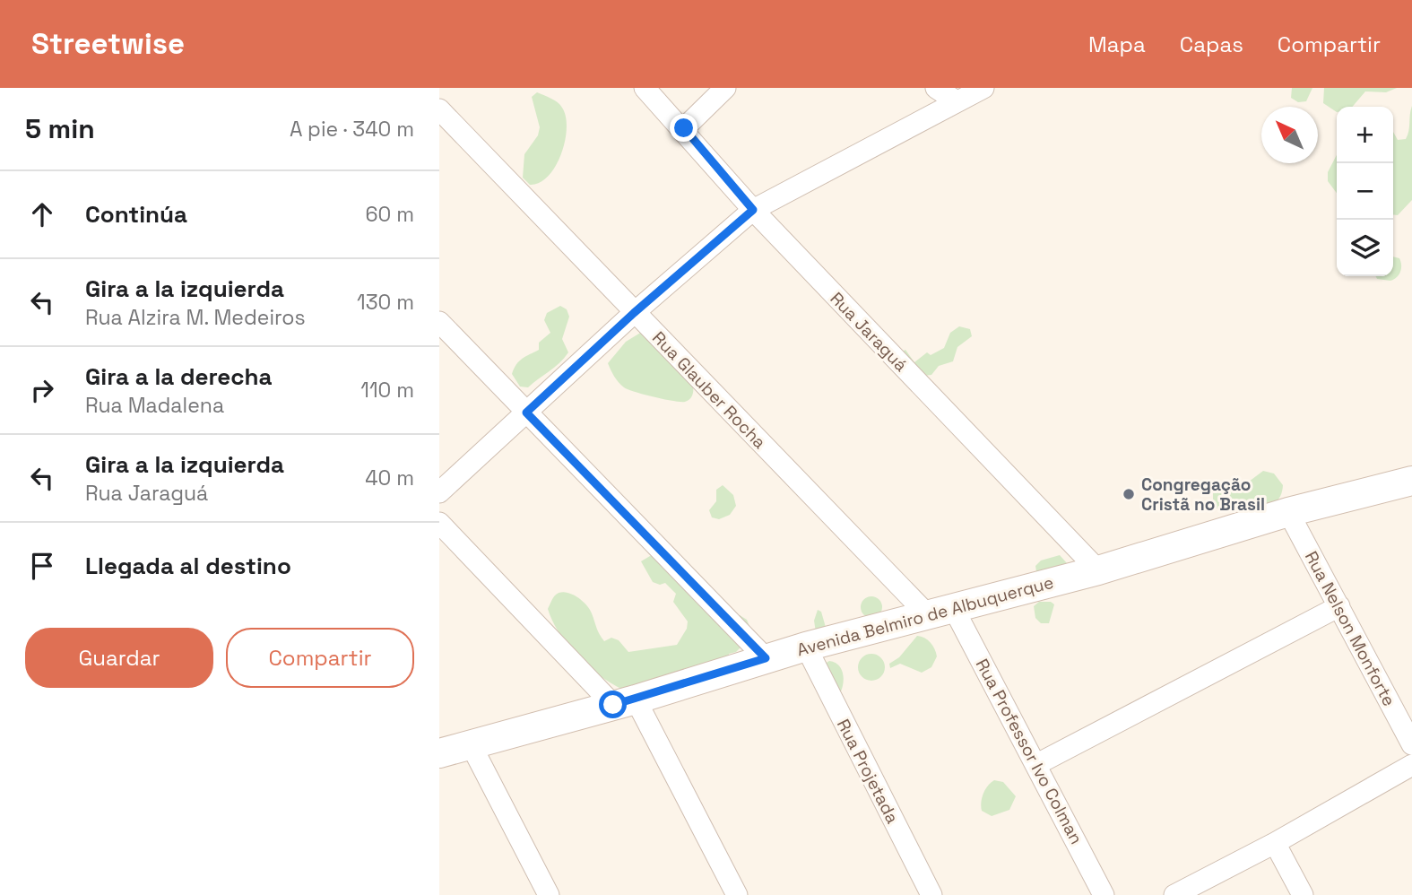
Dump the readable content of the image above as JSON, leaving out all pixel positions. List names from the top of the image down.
{
  "streets": {
    "main road": ["Avenida Belmiro de Albuquerque"],
    "street": [
      "Rua Jaraguá",
      "Rua Glauber Rocha",
      "Rua Nelson Monforte",
      "Rua Professor Ivo Colman",
      "Rua Projetada"
    ]
  },
  "crossings": [
    ["Rua Jaraguá", "Avenida Belmiro de Albuquerque"],
    ["Rua Glauber Rocha", "Avenida Belmiro de Albuquerque"],
    ["Rua Glauber Rocha", "Rua Professor Ivo Colman"],
    ["Avenida Belmiro de Albuquerque", "Rua Nelson Monforte"],
    ["Avenida Belmiro de Albuquerque", "Rua Professor Ivo Colman"],
    ["Avenida Belmiro de Albuquerque", "Rua Projetada"]
  ],
  "places": ["Congregação Cristã no Brasil"],
  "north": "top left",
  "page": {
    "header": "Streetwise",
    "nav": ["Mapa", "Capas", "Compartir"],
    "heading": ["5 min", "A pie · 340 m"],
    "map_buttons": ["+", "−"],
    "list": [
      ["Continúa", "60 m"],
      ["Gira a la izquierda", "Rua Alzira M. Medeiros", "130 m"],
      ["Gira a la derecha", "Rua Madalena", "110 m"],
      ["Gira a la izquierda", "Rua Jaraguá", "40 m"],
      "Llegada al destino"
    ],
    "buttons": ["Guardar", "Compartir"]
  }
}
